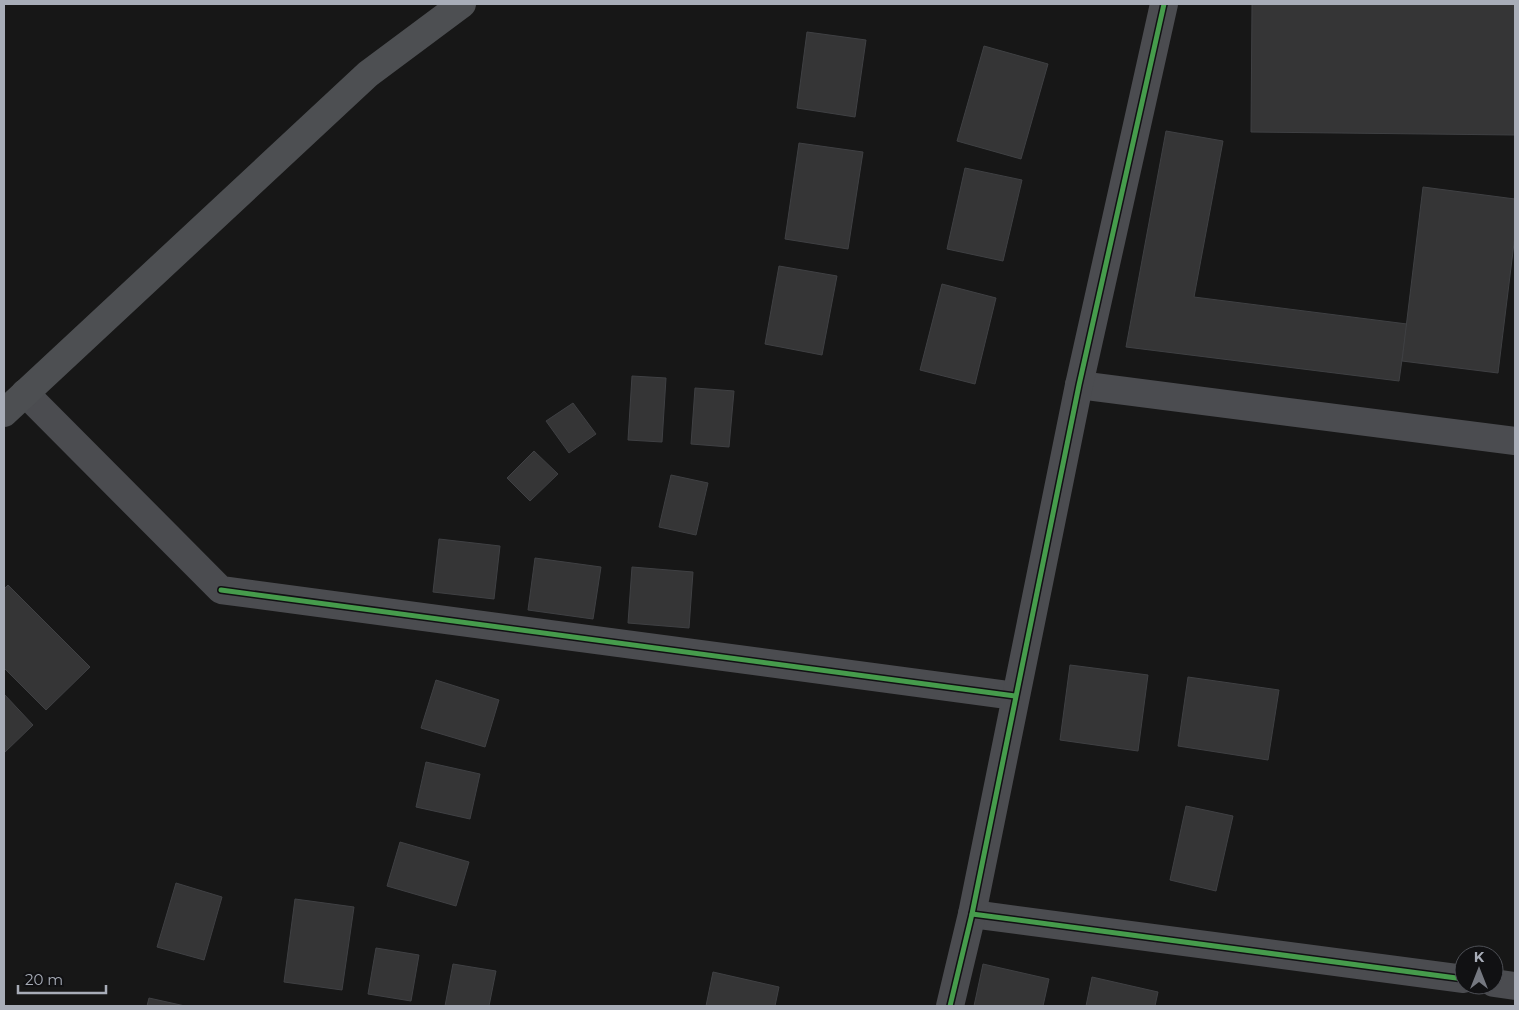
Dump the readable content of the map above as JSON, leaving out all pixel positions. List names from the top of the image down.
{
  "scale_bar": "20 m",
  "north": "top"
}
